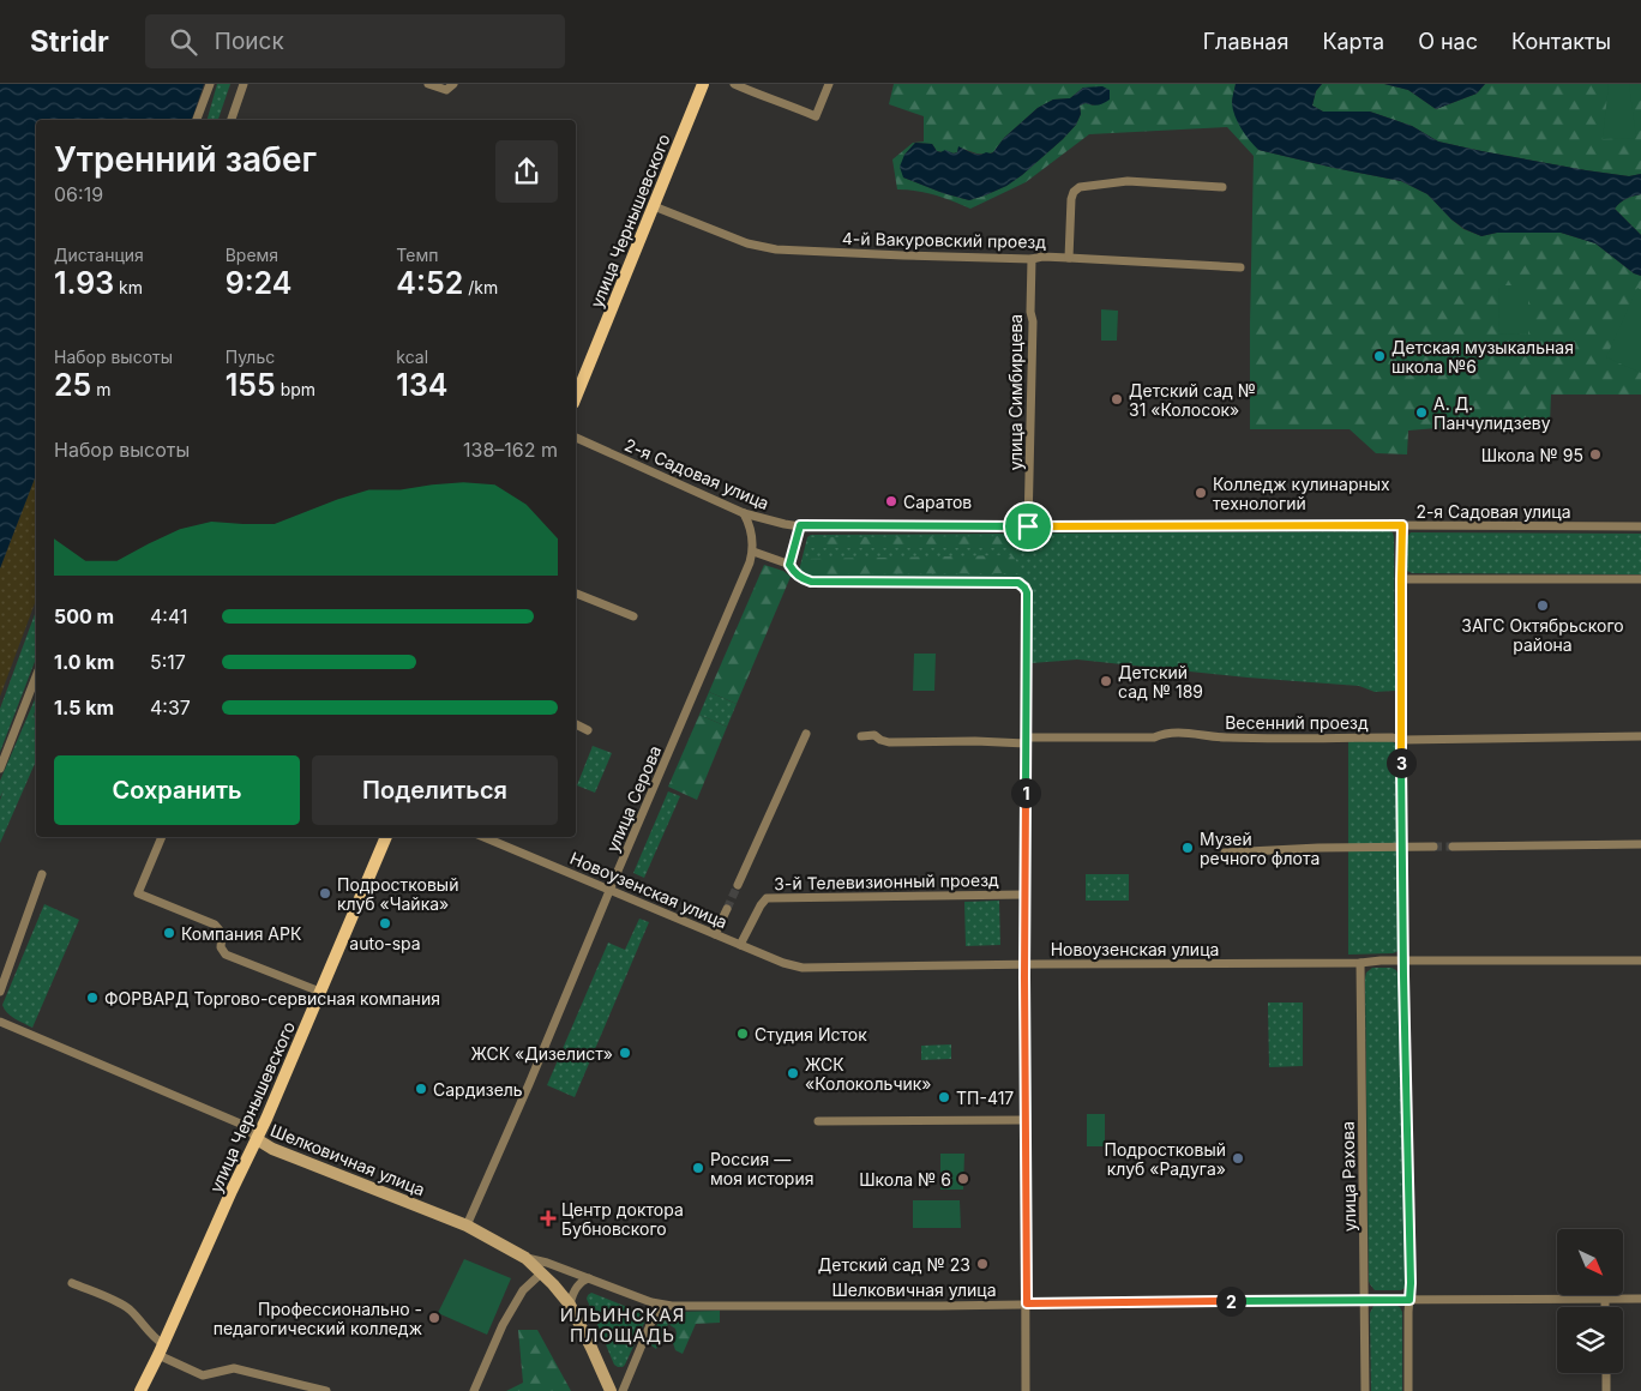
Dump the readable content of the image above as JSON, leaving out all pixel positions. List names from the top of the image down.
{
  "streets": {
    "main road": ["улица Чернышевского"],
    "street": [
      "4-й Вакуровский проезд",
      "улица Симбирцева",
      "2-я Садовая улица",
      "Весенний проезд",
      "улица Серова",
      "3-й Телевизионный проезд",
      "Новоузенская улица",
      "Шелковичная улица",
      "улица Рахова"
    ]
  },
  "crossings": [
    ["улица Чернышевского", "4-й Вакуровский проезд"],
    ["улица Чернышевского", "Шелковичная улица"],
    ["4-й Вакуровский проезд", "улица Симбирцева"],
    ["улица Симбирцева", "2-я Садовая улица"],
    ["2-я Садовая улица", "улица Серова"],
    ["улица Серова", "Новоузенская улица"],
    ["улица Серова", "Шелковичная улица"],
    ["3-й Телевизионный проезд", "Новоузенская улица"],
    ["Новоузенская улица", "улица Рахова"],
    ["Шелковичная улица", "улица Рахова"]
  ],
  "districts": ["ИЛЬИНСКАЯ ПЛОЩАДЬ"],
  "places": {
    "other": [
      "Детская музыкальная школа №6",
      "Детский сад № 31 «Колосок»",
      "А. Д. Панчулидзеву",
      "Школа № 95",
      "Колледж кулинарных технологий",
      "Саратов",
      "ЗАГС Октябрьского района",
      "Детский сад № 189",
      "Музей речного флота",
      "Подростковый клуб «Чайка»",
      "auto-spa",
      "Компания АРК",
      "ФОРВАРД Торгово-сервисная компания",
      "Студия Исток",
      "ЖСК «Дизелист»",
      "ЖСК «Колокольчик»",
      "Сардизель",
      "ТП-417",
      "Подростковый клуб «Радуга»",
      "Россия — моя история",
      "Школа № 6",
      "Детский сад № 23",
      "Профессионально - педагогический колледж"
    ],
    "health": ["Центр доктора Бубновского"]
  },
  "north": "bottom right",
  "page": {
    "header": "Stridr",
    "search": "Поиск",
    "nav": [
      "Главная",
      "Карта",
      "О нас",
      "Контакты"
    ],
    "heading": ["Утренний забег", "06:19"],
    "stats": [
      ["Дистанция", "1.93 km"],
      ["Время", "9:24"],
      ["Темп", "4:52 /km"],
      ["Набор высоты", "25 m"],
      ["Пульс", "155 bpm"],
      ["kcal", "134"]
    ],
    "chart": ["Набор высоты", "138–162 m"],
    "list": [
      {
        "name": "500 m",
        "note": "4:41"
      },
      {
        "name": "1.0 km",
        "note": "5:17"
      },
      {
        "name": "1.5 km",
        "note": "4:37"
      }
    ],
    "buttons": ["Сохранить", "Поделиться"],
    "pins": ["3", "1", "2"]
  }
}
